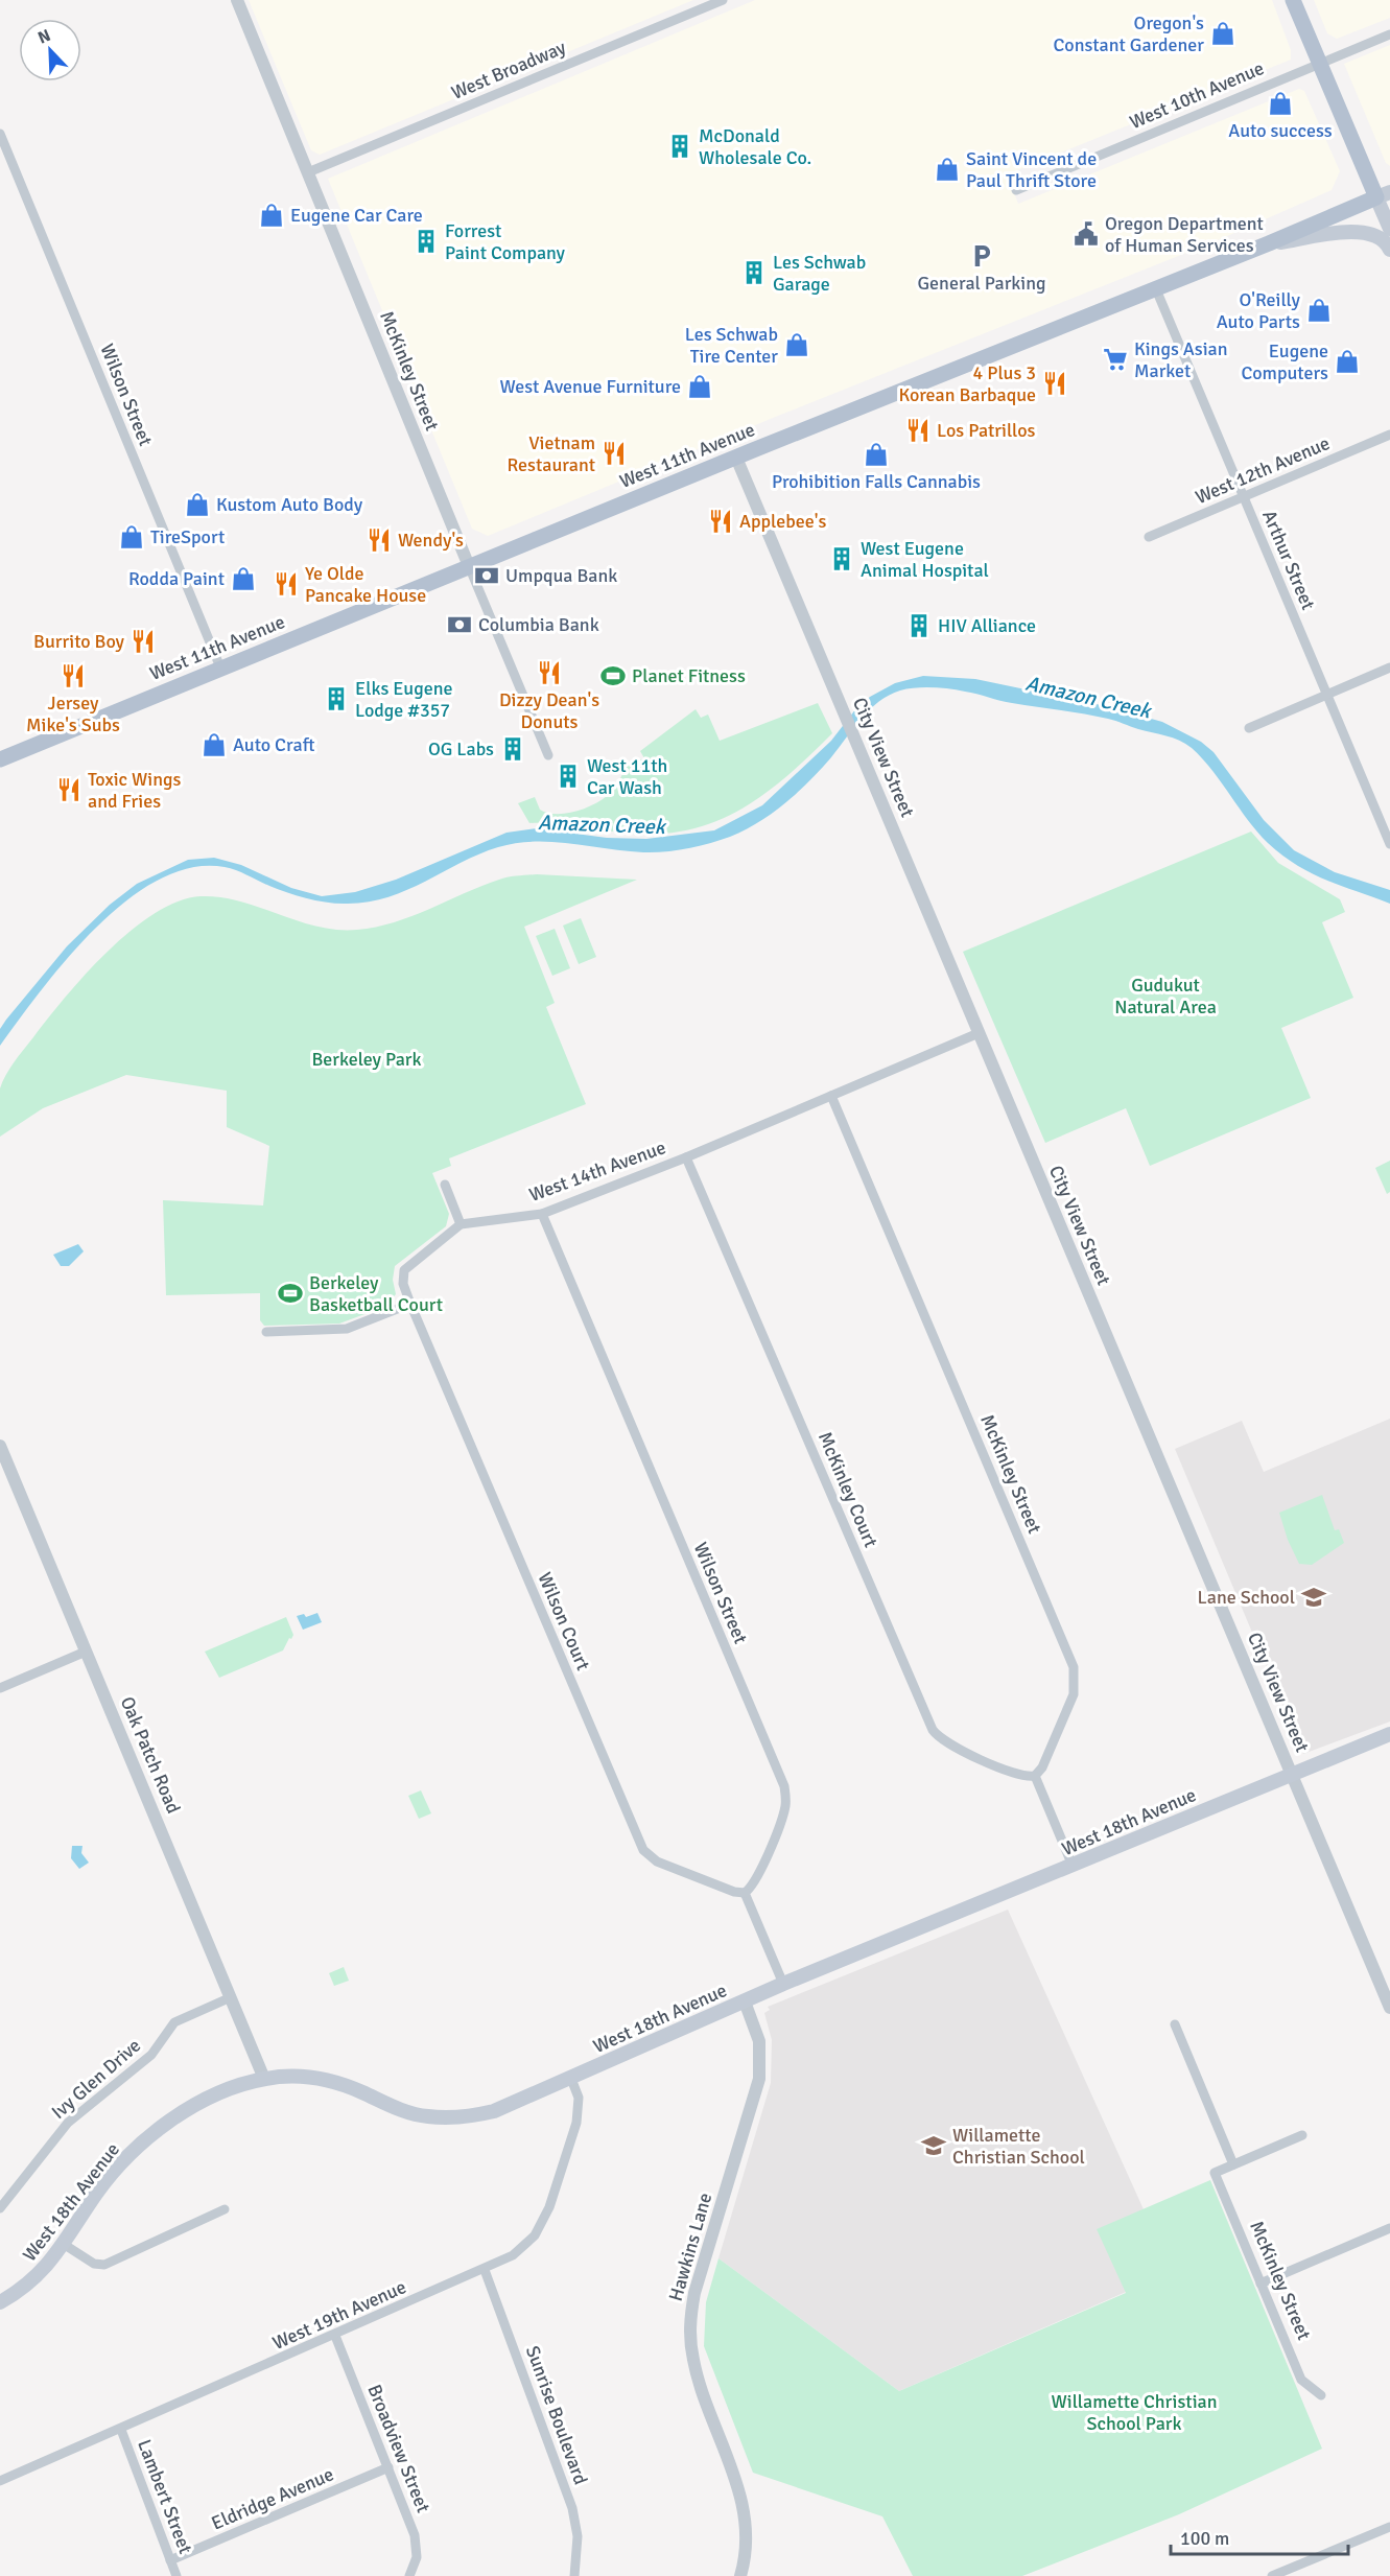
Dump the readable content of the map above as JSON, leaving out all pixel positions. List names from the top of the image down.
{
  "streets": {
    "main road": ["West 11th Avenue", "West 18th Avenue"],
    "street": [
      "West Broadway",
      "West 10th Avenue",
      "McKinley Street",
      "Wilson Street",
      "West 12th Avenue",
      "Arthur Street",
      "City View Street",
      "West 14th Avenue",
      "McKinley Court",
      "Wilson Court",
      "Oak Patch Road",
      "Ivy Glen Drive",
      "Hawkins Lane",
      "West 19th Avenue",
      "Sunrise Boulevard",
      "Broadview Street",
      "Lambert Street",
      "Eldridge Avenue"
    ]
  },
  "crossings": [
    ["West Broadway", "McKinley Street"],
    ["McKinley Street", "West 11th Avenue"],
    ["McKinley Street", "West 14th Avenue"],
    ["McKinley Street", "McKinley Court"],
    ["Wilson Street", "West 11th Avenue"],
    ["Wilson Street", "West 14th Avenue"],
    ["Wilson Street", "Wilson Court"],
    ["West 11th Avenue", "Arthur Street"],
    ["West 11th Avenue", "City View Street"],
    ["West 12th Avenue", "Arthur Street"],
    ["City View Street", "West 14th Avenue"],
    ["City View Street", "West 18th Avenue"],
    ["West 14th Avenue", "McKinley Court"],
    ["Oak Patch Road", "West 18th Avenue"],
    ["Oak Patch Road", "Ivy Glen Drive"],
    ["West 18th Avenue", "Hawkins Lane"],
    ["West 18th Avenue", "West 19th Avenue"],
    ["West 19th Avenue", "Sunrise Boulevard"],
    ["West 19th Avenue", "Broadview Street"],
    ["West 19th Avenue", "Lambert Street"],
    ["Broadview Street", "Eldridge Avenue"],
    ["Lambert Street", "Eldridge Avenue"]
  ],
  "water": ["Amazon Creek"],
  "parks": ["Gudukut Natural Area", "Berkeley Park", "Willamette Christian School Park"],
  "places": {
    "shop": [
      "Oregon's Constant Gardener",
      "Auto success",
      "Saint Vincent de Paul Thrift Store",
      "Eugene Car Care",
      "O'Reilly Auto Parts",
      "Les Schwab Tire Center",
      "Eugene Computers",
      "West Avenue Furniture",
      "Prohibition Falls Cannabis",
      "Kustom Auto Body",
      "TireSport",
      "Rodda Paint",
      "Auto Craft"
    ],
    "building": [
      "McDonald Wholesale Co.",
      "Forrest Paint Company",
      "Les Schwab Garage",
      "West Eugene Animal Hospital",
      "HIV Alliance",
      "Elks Eugene Lodge #357",
      "OG Labs",
      "West 11th Car Wash"
    ],
    "public building": ["Oregon Department of Human Services"],
    "parking": ["General Parking"],
    "supermarket": ["Kings Asian Market"],
    "restaurant": [
      "4 Plus 3 Korean Barbaque",
      "Los Patrillos",
      "Vietnam Restaurant",
      "Applebee's",
      "Wendy's",
      "Ye Olde Pancake House",
      "Burrito Boy",
      "Dizzy Dean's Donuts",
      "Jersey Mike's Subs",
      "Toxic Wings and Fries"
    ],
    "bank": ["Umpqua Bank", "Columbia Bank"],
    "sports": ["Planet Fitness", "Berkeley Basketball Court"],
    "school or university": ["Lane School", "Willamette Christian School"]
  },
  "scale_bar": "100 m",
  "north": "top left"
}
